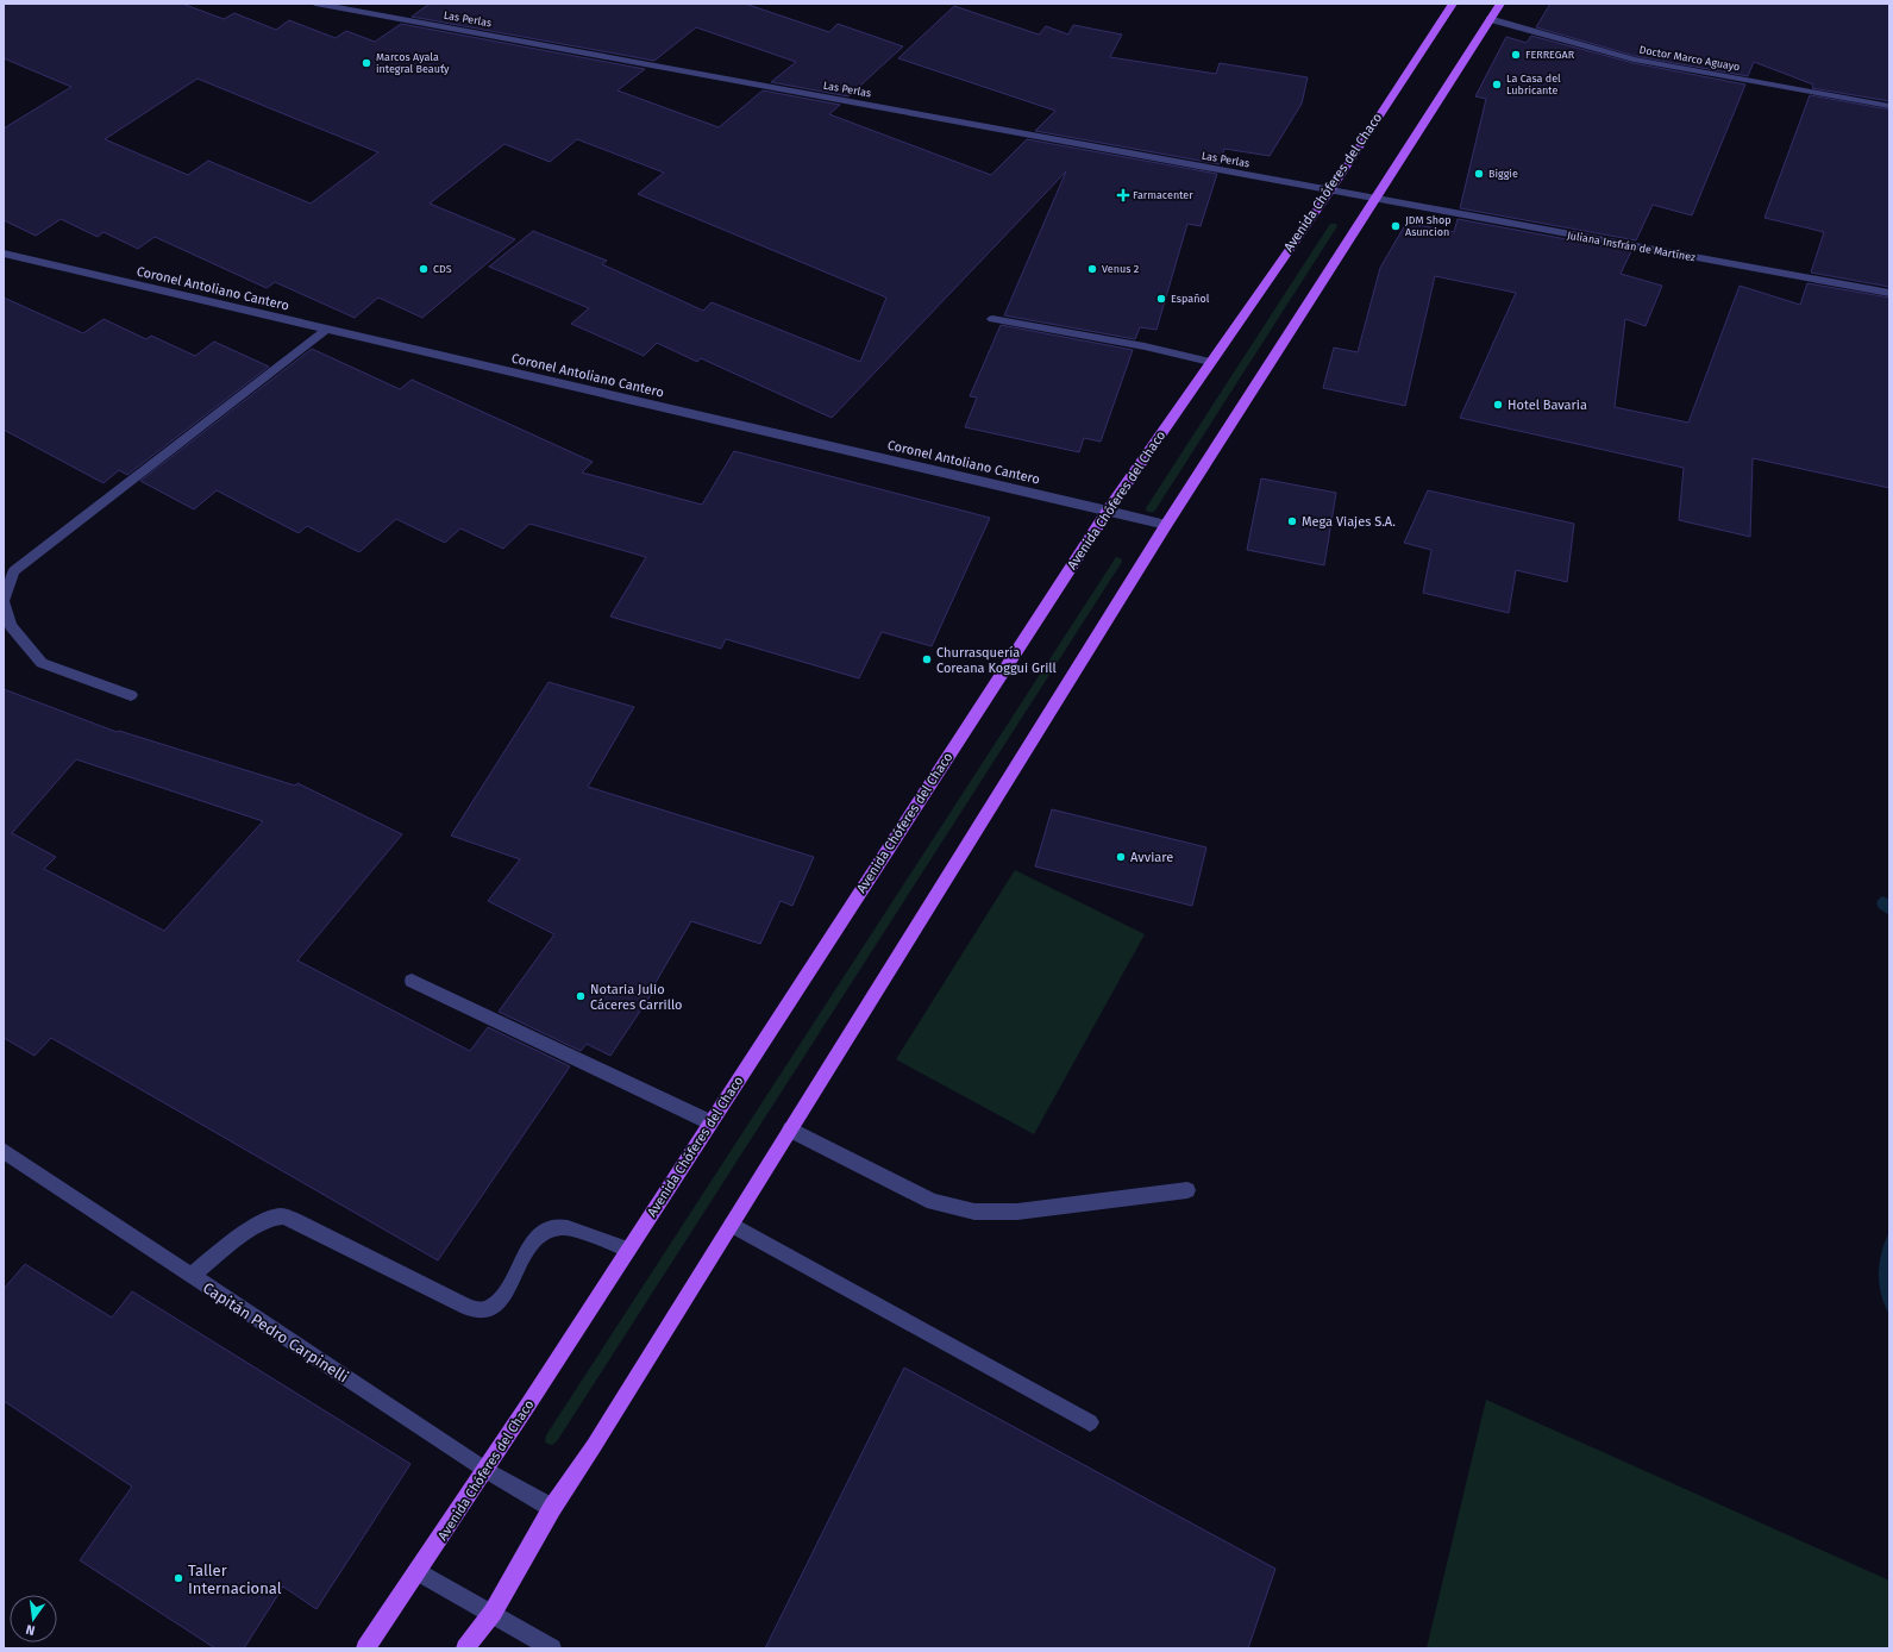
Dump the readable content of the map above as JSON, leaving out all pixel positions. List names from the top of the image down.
{
  "streets": {
    "main road": ["Avenida Chóferes del Chaco"],
    "street": [
      "Las Perlas",
      "Doctor Marco Aguayo",
      "Juliana Insfrán de Martínez",
      "Coronel Antoliano Cantero",
      "Capitán Pedro Carpinelli"
    ]
  },
  "crossings": [
    ["Las Perlas", "Avenida Chóferes del Chaco"],
    ["Las Perlas", "Juliana Insfrán de Martínez"],
    ["Avenida Chóferes del Chaco", "Coronel Antoliano Cantero"],
    ["Avenida Chóferes del Chaco", "Capitán Pedro Carpinelli"]
  ],
  "places": {
    "other": [
      "FERREGAR",
      "Marcos Ayala integral Beauťy",
      "La Casa del Lubricante",
      "Biggie",
      "JDM Shop Asuncion",
      "CDS",
      "Venus 2",
      "Español",
      "Hotel Bavaria",
      "Mega Viajes S.A.",
      "Churrasquería Coreana Koggui Grill",
      "Avviare",
      "Notaria Julio Cáceres Carrillo",
      "Taller Internacional"
    ],
    "health": ["Farmacenter"]
  },
  "north": "bottom"
}
